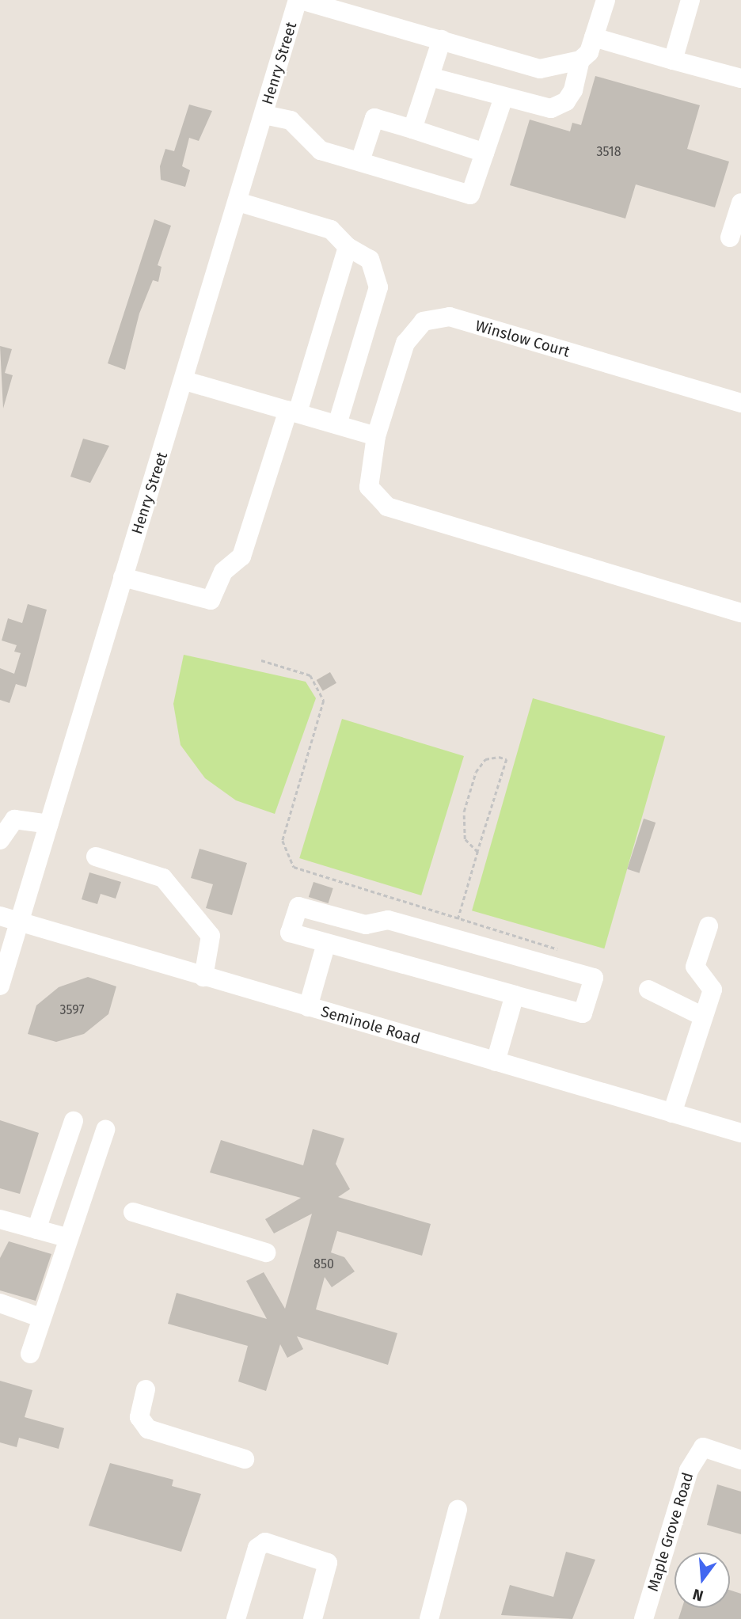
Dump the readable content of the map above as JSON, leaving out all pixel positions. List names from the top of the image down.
{
  "streets": {
    "street": [
      "Henry Street",
      "Winslow Court",
      "Seminole Road",
      "Maple Grove Road"
    ]
  },
  "crossings": [
    ["Henry Street", "Seminole Road"]
  ],
  "house_numbers": ["3518", "3597", "850"],
  "north": "bottom"
}
